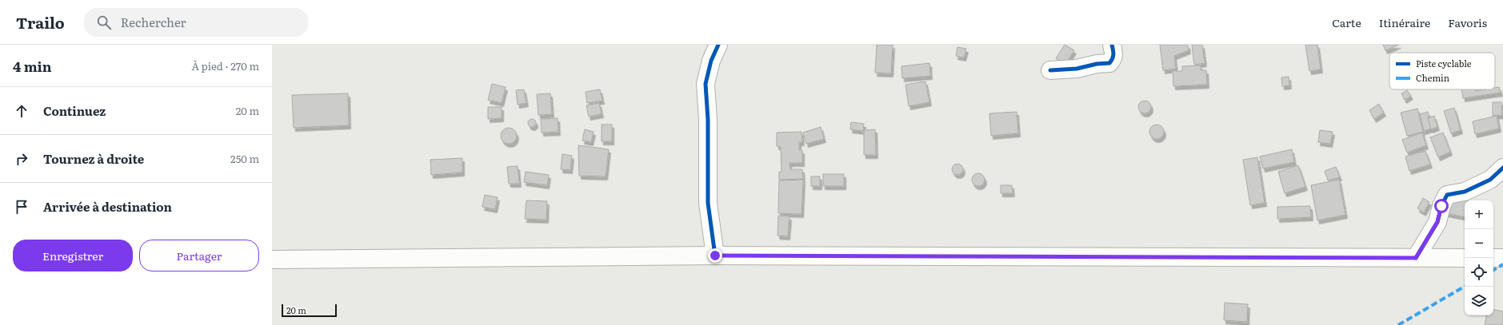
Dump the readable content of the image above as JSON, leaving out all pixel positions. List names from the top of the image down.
{
  "legend": ["Piste cyclable", "Chemin"],
  "scale_bar": "20 m",
  "page": {
    "header": "Trailo",
    "search": "Rechercher",
    "nav": ["Carte", "Itinéraire", "Favoris"],
    "heading": ["4 min", "À pied · 270 m"],
    "list": [
      ["Continuez", "20 m"],
      ["Tournez à droite", "250 m"],
      "Arrivée à destination"
    ],
    "map_buttons": ["+", "−"],
    "buttons": ["Enregistrer", "Partager"],
    "scale": "20 m"
  }
}
